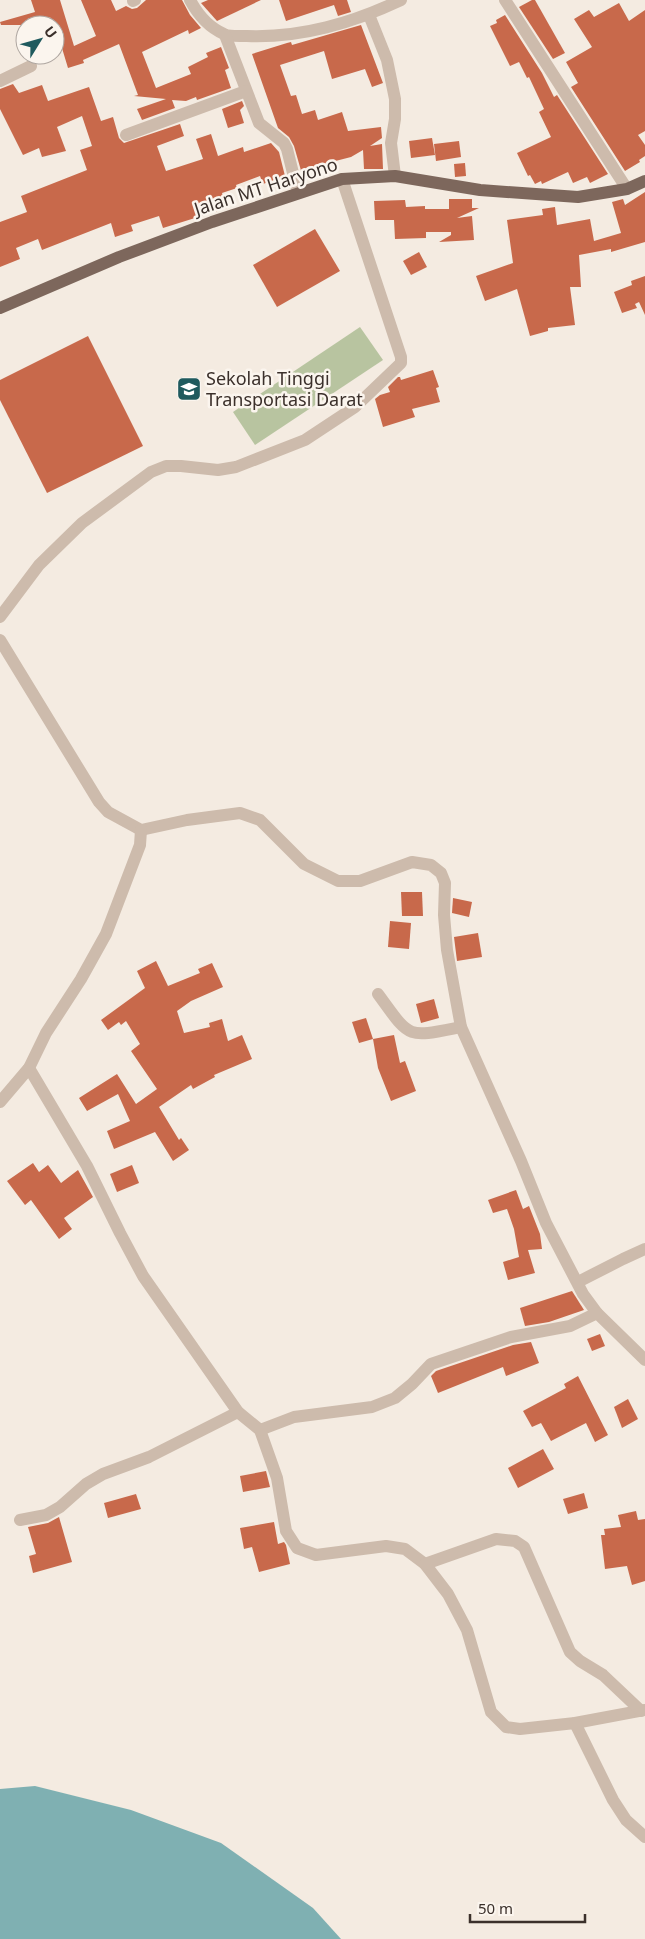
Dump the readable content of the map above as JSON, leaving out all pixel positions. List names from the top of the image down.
{
  "streets": {
    "main road": ["Jalan MT Haryono"]
  },
  "places": {
    "school or university": ["Sekolah Tinggi Transportasi Darat"]
  },
  "scale_bar": "50 m",
  "north": "top right"
}
